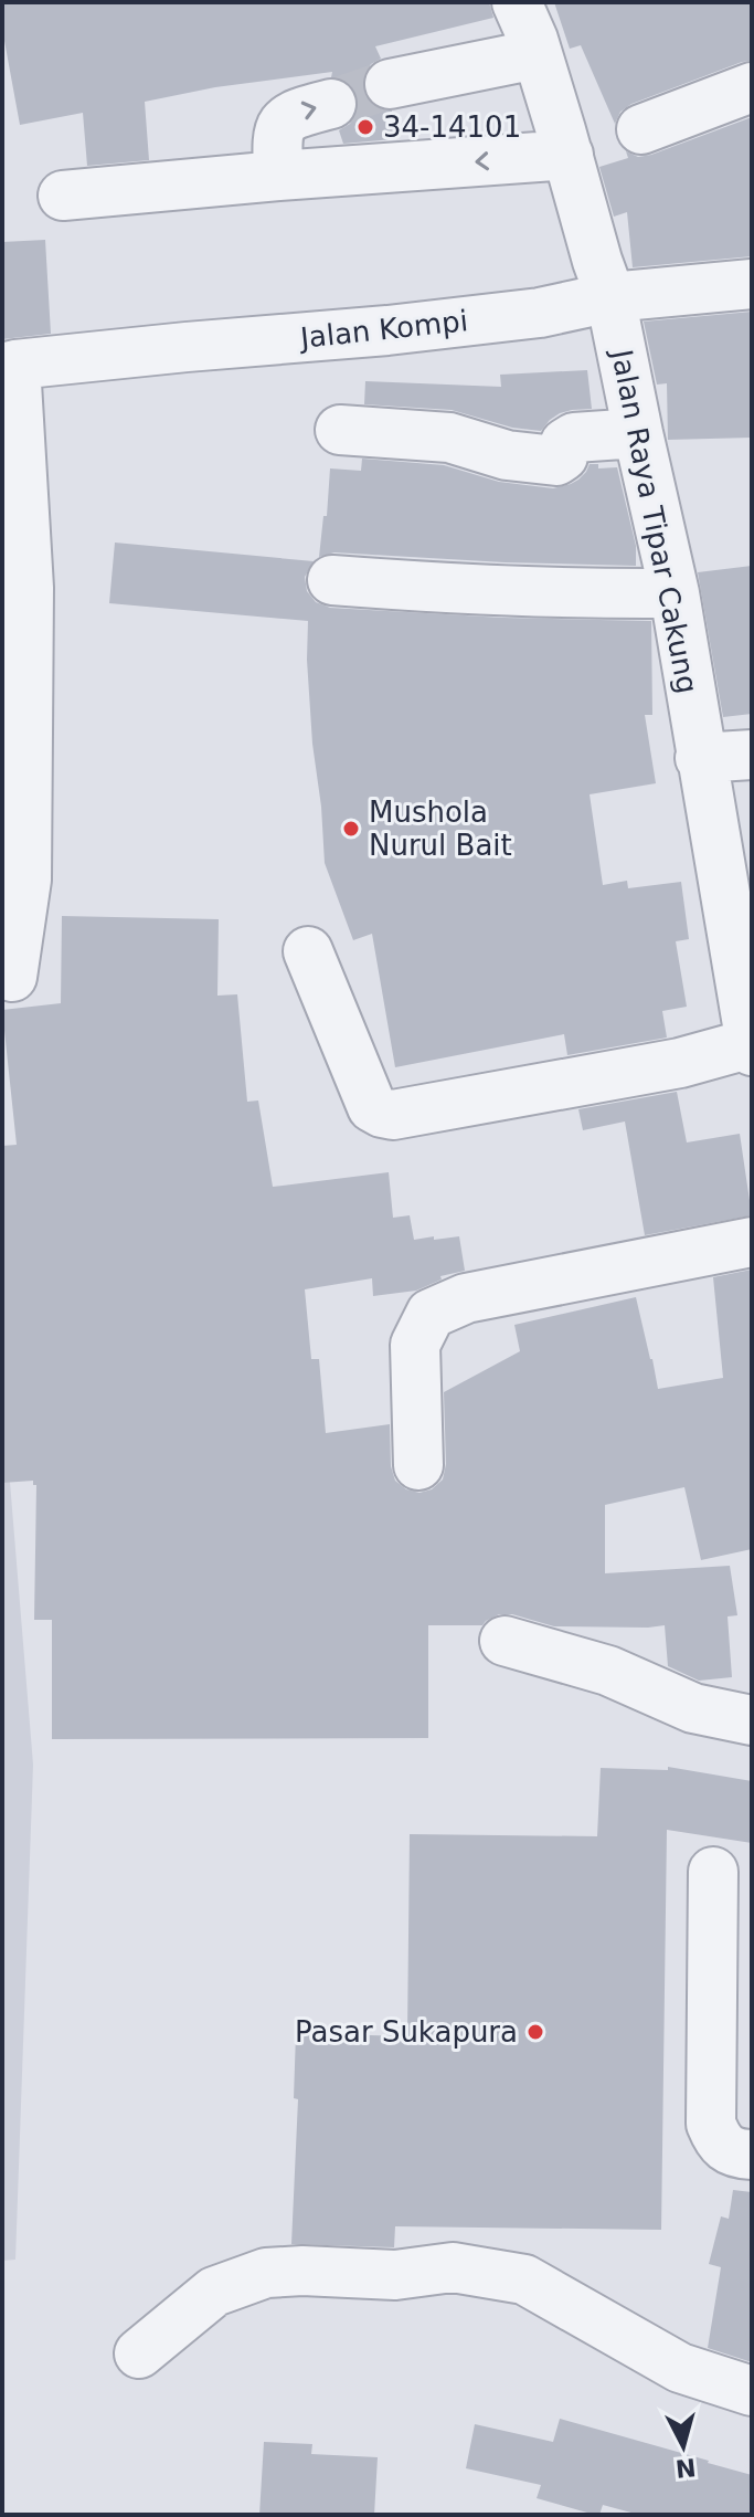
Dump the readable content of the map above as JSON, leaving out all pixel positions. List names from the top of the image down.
{
  "streets": {
    "street": ["Jalan Kompi", "Jalan Raya Tipar Cakung"]
  },
  "crossings": [
    ["Jalan Kompi", "Jalan Raya Tipar Cakung"]
  ],
  "places": ["34-14101", "Mushola Nurul Bait", "Pasar Sukapura"],
  "north": "bottom"
}
